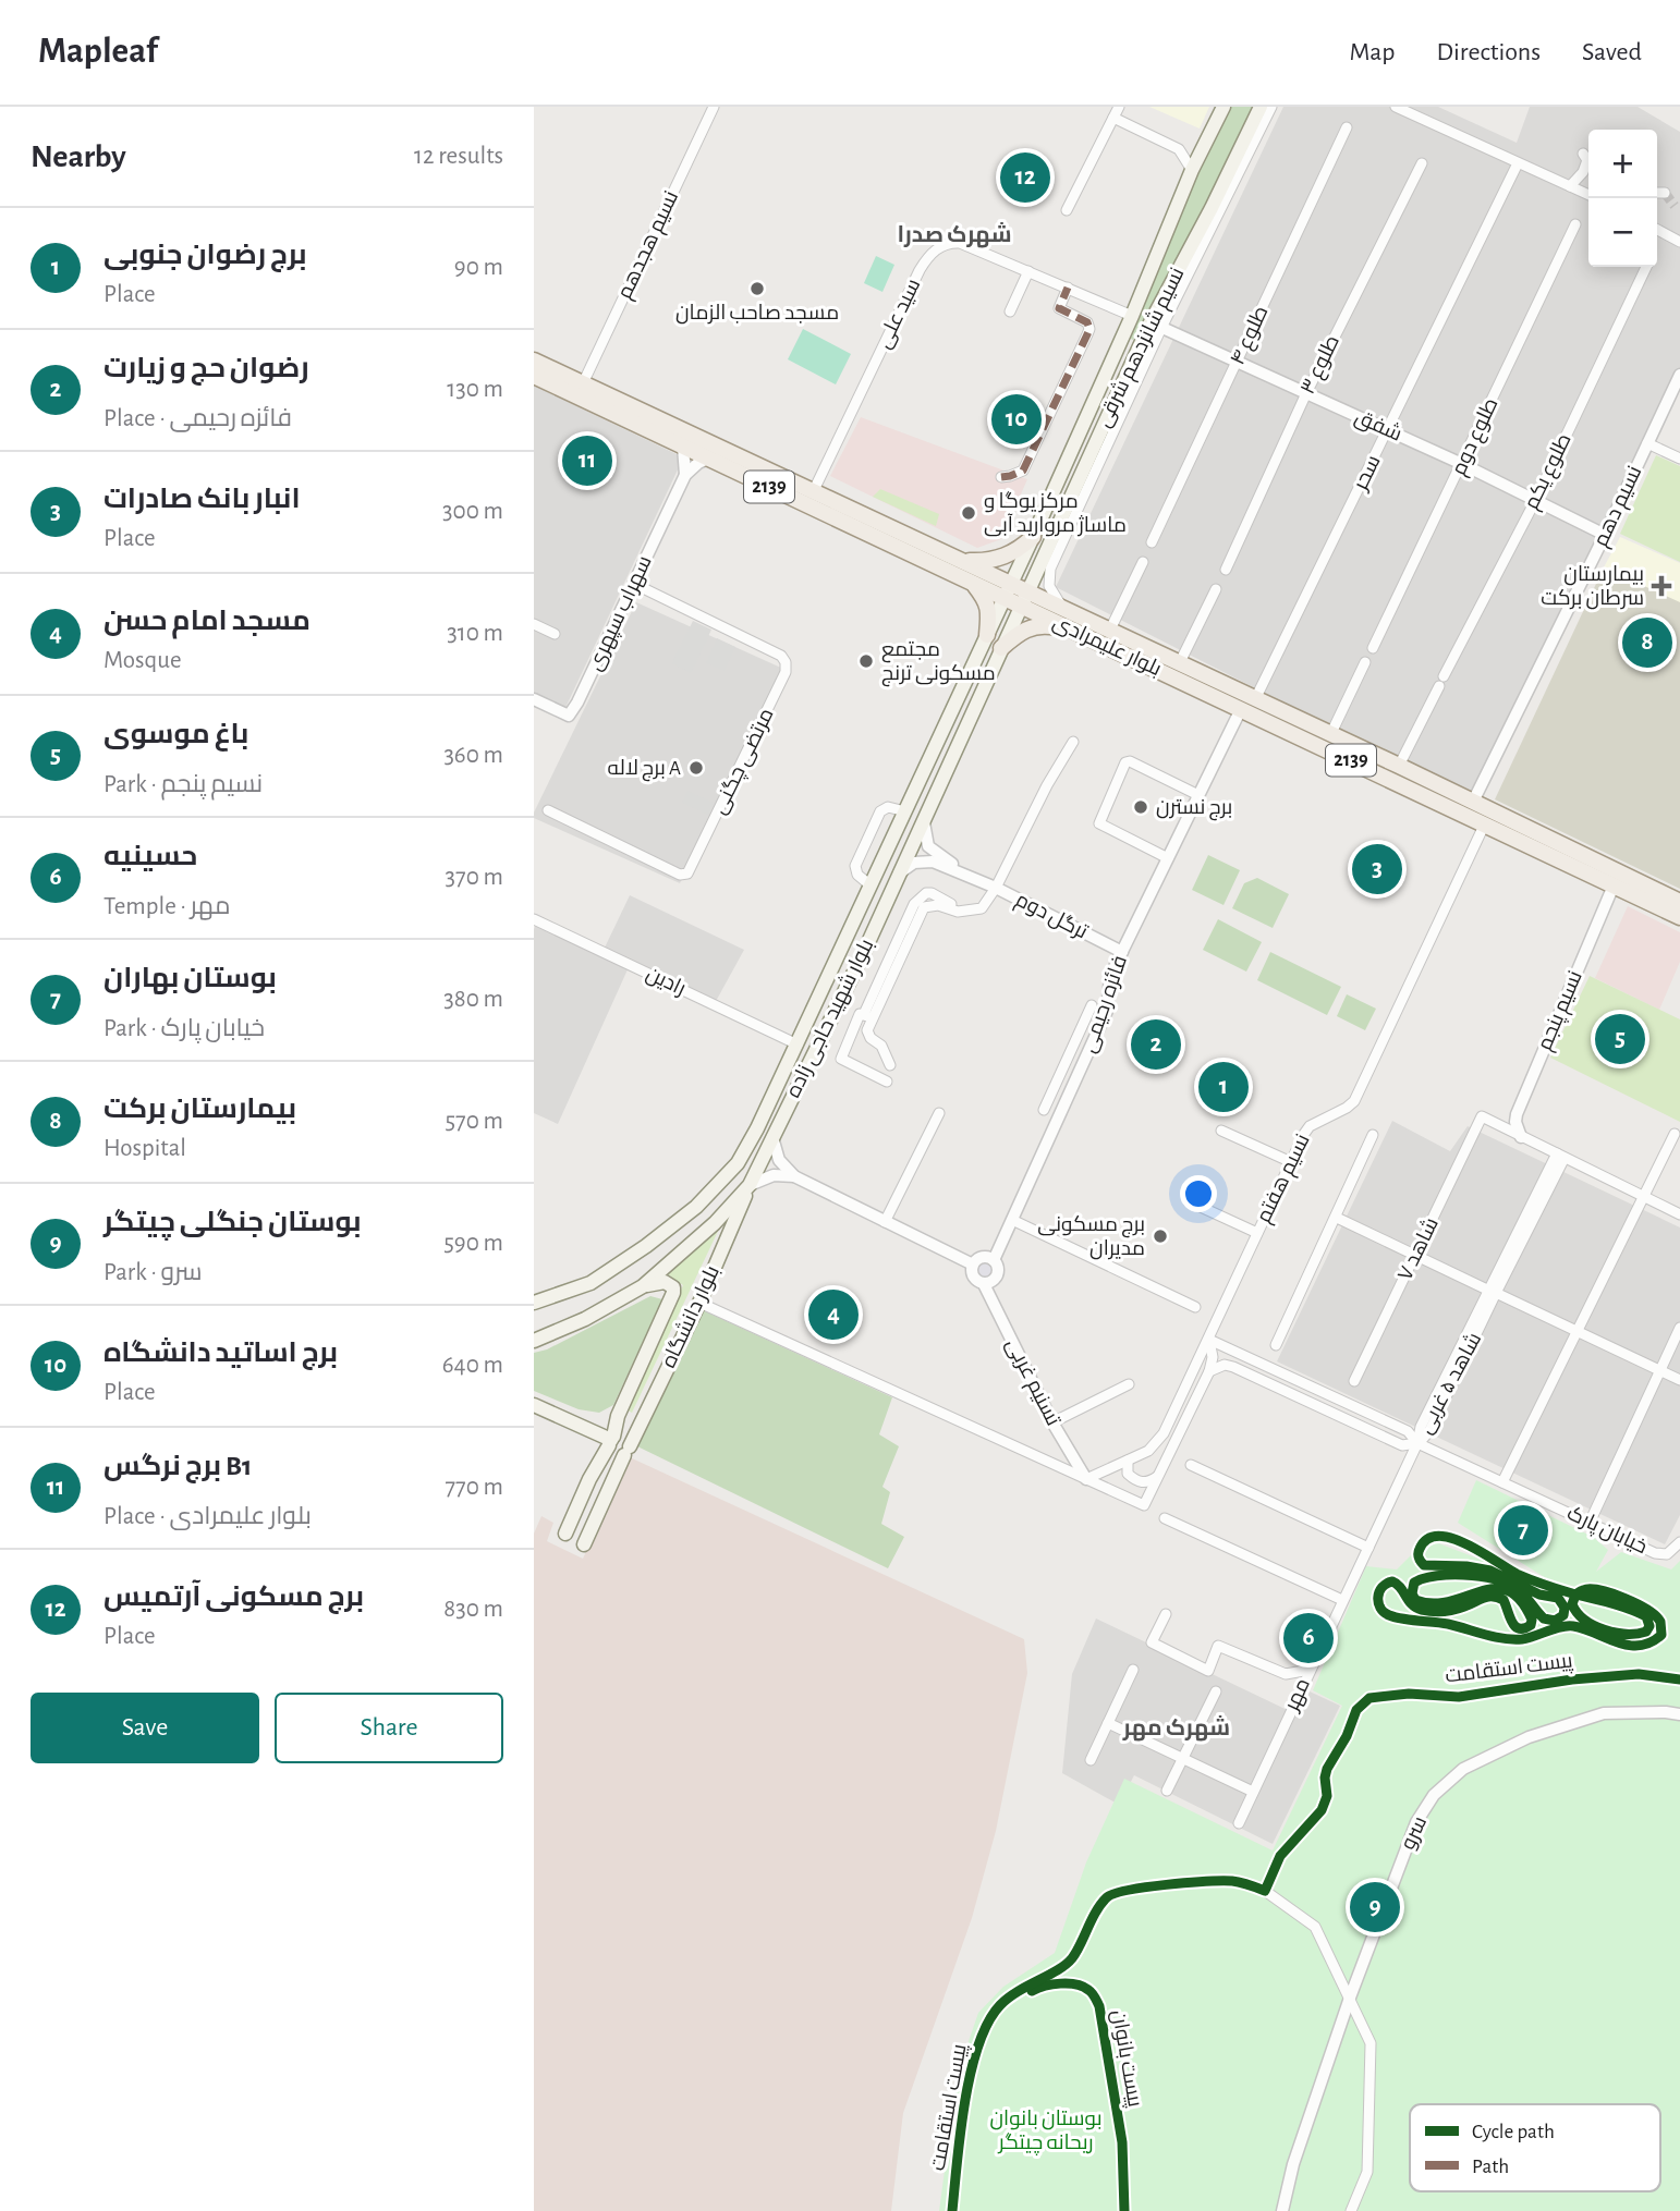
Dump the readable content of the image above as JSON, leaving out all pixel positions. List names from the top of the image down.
{
  "streets": {
    "main road": [
      "نسیم شانزدهم شرقی",
      "2139",
      "بلوار علیمرادی",
      "بلوار شهید حاجی زاده",
      "بلوار دانشگاه"
    ],
    "street": [
      "نسیم هجدهم",
      "سید علی",
      "طلوع ۴",
      "طلوع ۳",
      "شفق",
      "طلوع دوم",
      "طلوع یکم",
      "سحر",
      "نسیم دهم",
      "سهراب سپهری",
      "مرتضی چگنی",
      "ترگل دوم",
      "رادین",
      "فائزه رحیمی",
      "نسیم پنجم",
      "نسیم هفتم",
      "شاهد ۷",
      "تسنیم غربی",
      "شاهد ۵ غربی",
      "خیابان پارک",
      "مهر",
      "سرو"
    ],
    "cycle path": ["پیست استقامت", "پیست بانوان"]
  },
  "crossings": [
    ["نسیم هجدهم", "بلوار علیمرادی"],
    ["سید علی", "نسیم شانزدهم شرقی"],
    ["سید علی", "بلوار علیمرادی"],
    ["طلوع ۴", "شفق"],
    ["نسیم شانزدهم شرقی", "شفق"],
    ["نسیم شانزدهم شرقی", "بلوار علیمرادی"],
    ["نسیم شانزدهم شرقی", "بلوار شهید حاجی زاده"],
    ["طلوع ۳", "شفق"],
    ["شفق", "طلوع دوم"],
    ["شفق", "طلوع یکم"],
    ["شفق", "سحر"],
    ["شفق", "نسیم دهم"],
    ["طلوع یکم", "بلوار علیمرادی"],
    ["سحر", "بلوار علیمرادی"],
    ["نسیم دهم", "بلوار علیمرادی"],
    ["سهراب سپهری", "بلوار علیمرادی"],
    ["سهراب سپهری", "مرتضی چگنی"],
    ["بلوار علیمرادی", "فائزه رحیمی"],
    ["بلوار علیمرادی", "نسیم پنجم"],
    ["بلوار علیمرادی", "بلوار شهید حاجی زاده"],
    ["بلوار علیمرادی", "نسیم هفتم"],
    ["ترگل دوم", "فائزه رحیمی"],
    ["ترگل دوم", "بلوار شهید حاجی زاده"],
    ["رادین", "بلوار شهید حاجی زاده"],
    ["فائزه رحیمی", "تسنیم غربی"],
    ["نسیم پنجم", "شاهد ۷"],
    ["بلوار شهید حاجی زاده", "بلوار دانشگاه"],
    ["نسیم هفتم", "تسنیم غربی"],
    ["نسیم هفتم", "خیابان پارک"],
    ["شاهد ۵ غربی", "خیابان پارک"],
    ["شاهد ۵ غربی", "مهر"],
    ["خیابان پارک", "مهر"]
  ],
  "districts": ["شهرک صدرا", "شهرک مهر"],
  "parks": ["بوستان بانوان ریحانه چیتگر"],
  "places": {
    "other": [
      "مسجد صاحب الزمان",
      "مرکز یوگا و ماساژ مروارید آبی",
      "مجتمع مسکونی ترنج",
      "برج لاله A",
      "برج نسترن",
      "برج مسکونی مدیران"
    ],
    "health": ["بیمارستان سرطان برکت"]
  },
  "legend": ["Cycle path", "Path"],
  "page": {
    "header": "Mapleaf",
    "nav": ["Map", "Directions", "Saved"],
    "heading": ["Nearby", "12 results"],
    "map_buttons": ["+", "−"],
    "pins": [
      "12",
      "10",
      "11",
      "8",
      "3",
      "5",
      "2",
      "1",
      "4",
      "7",
      "6",
      "9"
    ],
    "list": [
      {
        "mark": "1",
        "name": "برج رضوان جنوبی",
        "note": "Place",
        "value": "90 m"
      },
      {
        "mark": "2",
        "name": "رضوان حج و زیارت",
        "note": "Place · فائزه رحیمی",
        "value": "130 m"
      },
      {
        "mark": "3",
        "name": "انبار بانک صادرات",
        "note": "Place",
        "value": "300 m"
      },
      {
        "mark": "4",
        "name": "مسجد امام حسن",
        "note": "Mosque",
        "value": "310 m"
      },
      {
        "mark": "5",
        "name": "باغ موسوی",
        "note": "Park · نسیم پنجم",
        "value": "360 m"
      },
      {
        "mark": "6",
        "name": "حسینیه",
        "note": "Temple · مهر",
        "value": "370 m"
      },
      {
        "mark": "7",
        "name": "بوستان بهاران",
        "note": "Park · خیابان پارک",
        "value": "380 m"
      },
      {
        "mark": "8",
        "name": "بیمارستان برکت",
        "note": "Hospital",
        "value": "570 m"
      },
      {
        "mark": "9",
        "name": "بوستان جنگلی چیتگر",
        "note": "Park · سرو",
        "value": "590 m"
      },
      {
        "mark": "10",
        "name": "برج اساتید دانشگاه",
        "note": "Place",
        "value": "640 m"
      },
      {
        "mark": "11",
        "name": "برج نرگس B1",
        "note": "Place · بلوار علیمرادی",
        "value": "770 m"
      },
      {
        "mark": "12",
        "name": "برج مسکونی آرتمیس",
        "note": "Place",
        "value": "830 m"
      }
    ],
    "buttons": ["Save", "Share"]
  }
}
